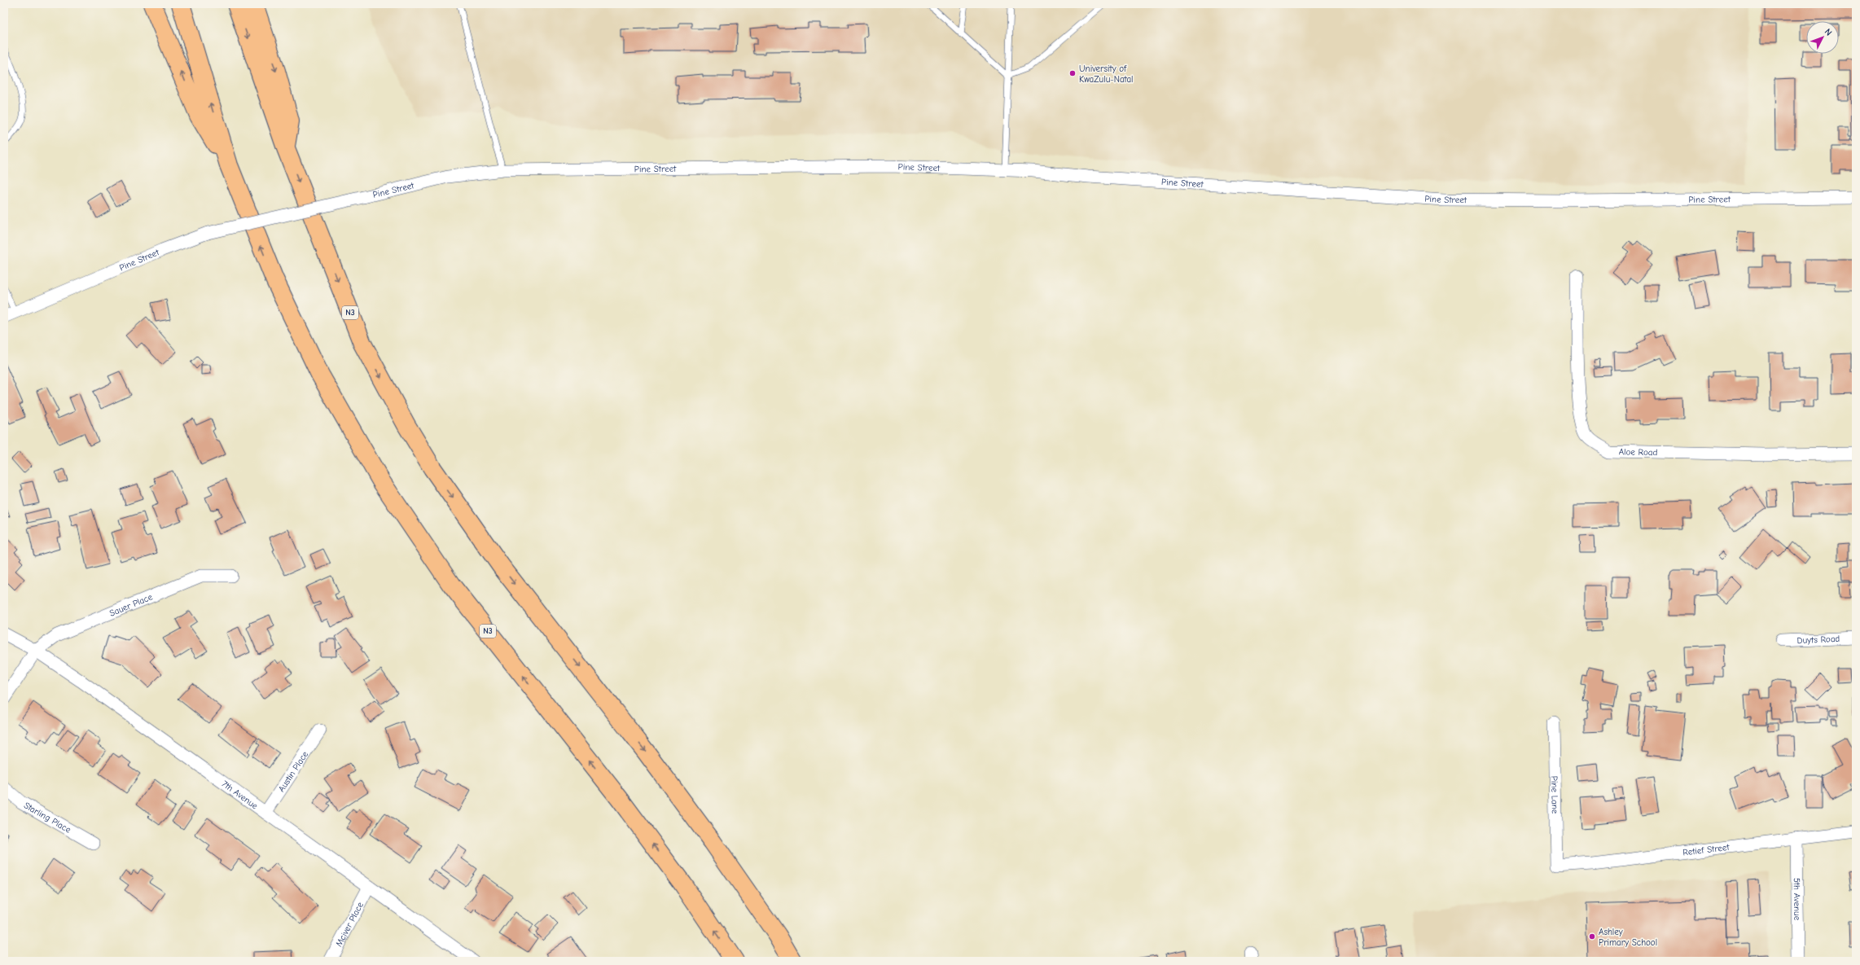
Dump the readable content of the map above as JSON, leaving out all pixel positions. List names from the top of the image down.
{
  "streets": {
    "highway": ["N3"],
    "street": [
      "Pine Street",
      "Aloe Road",
      "Sauer Place",
      "Duyts Road",
      "Austin Place",
      "7th Avenue",
      "Pine Lane",
      "Starling Place",
      "Retief Street",
      "5th Avenue",
      "Mciver Place"
    ]
  },
  "crossings": [
    ["Sauer Place", "7th Avenue"],
    ["Austin Place", "7th Avenue"],
    ["7th Avenue", "Mciver Place"],
    ["Pine Lane", "Retief Street"],
    ["Retief Street", "5th Avenue"]
  ],
  "places": ["University of KwaZulu-Natal", "Ashley Primary School"],
  "north": "top right"
}
